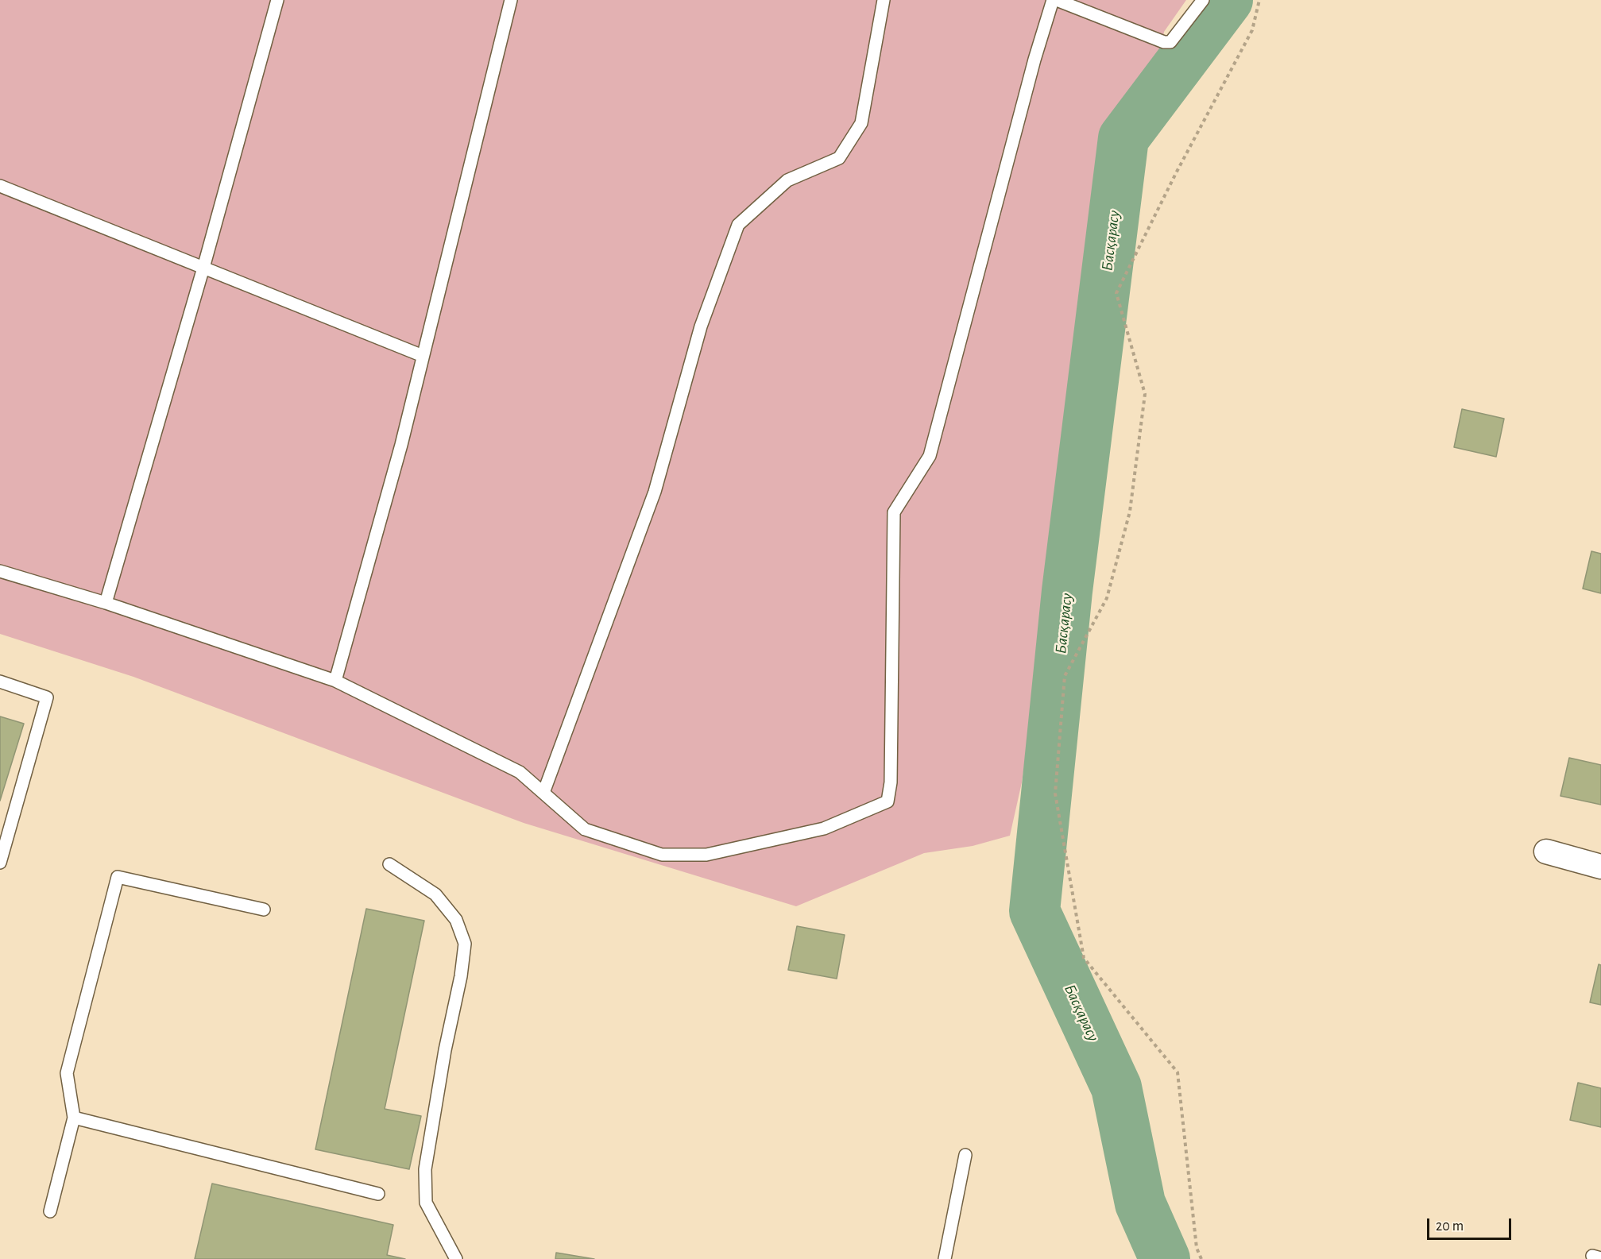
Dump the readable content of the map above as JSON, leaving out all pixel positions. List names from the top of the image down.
{
  "water": ["Басқарасу"],
  "scale_bar": "20 m"
}
